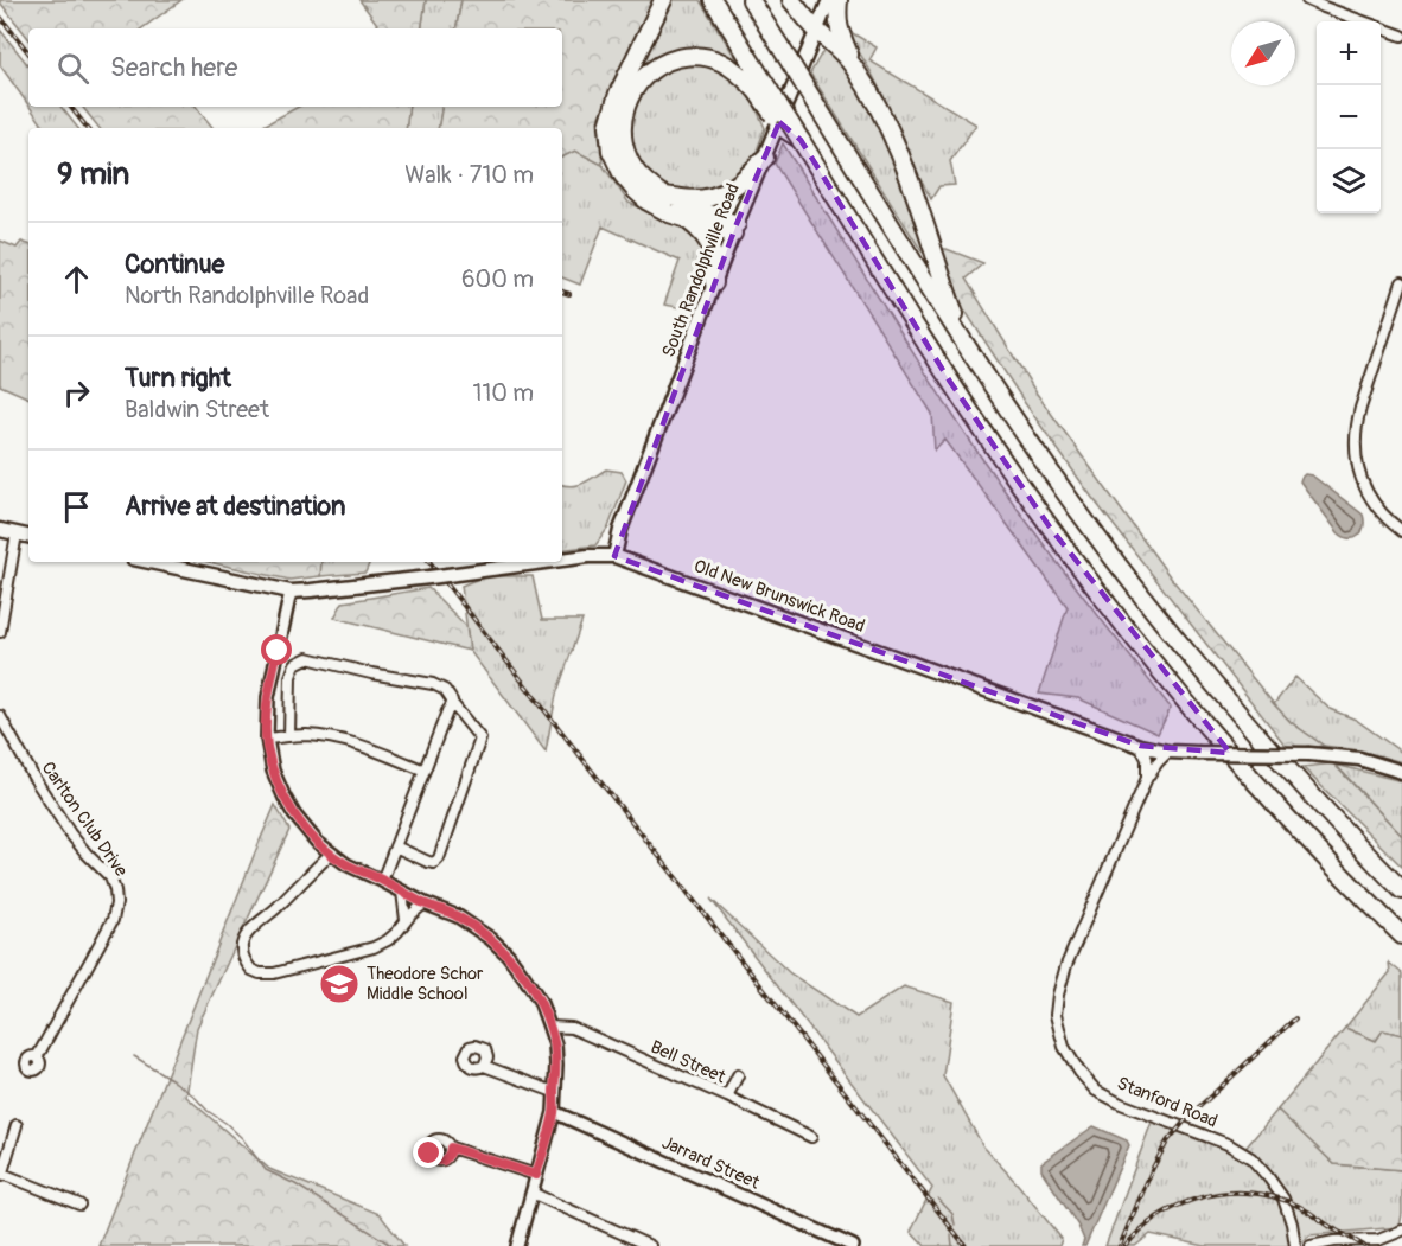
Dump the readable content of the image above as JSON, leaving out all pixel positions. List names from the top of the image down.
{
  "streets": {
    "main road": ["South Randolphville Road", "Old New Brunswick Road"],
    "street": [
      "Carlton Club Drive",
      "Bell Street",
      "Stanford Road",
      "Jarrard Street"
    ]
  },
  "crossings": [
    ["South Randolphville Road", "Old New Brunswick Road"],
    ["Old New Brunswick Road", "Stanford Road"]
  ],
  "places": {
    "school or university": ["Theodore Schor Middle School"]
  },
  "north": "bottom left",
  "page": {
    "map_buttons": ["+", "−"],
    "search": "Search here",
    "heading": ["9 min", "Walk · 710 m"],
    "list": [
      ["Continue", "North Randolphville Road", "600 m"],
      ["Turn right", "Baldwin Street", "110 m"],
      "Arrive at destination"
    ]
  }
}
